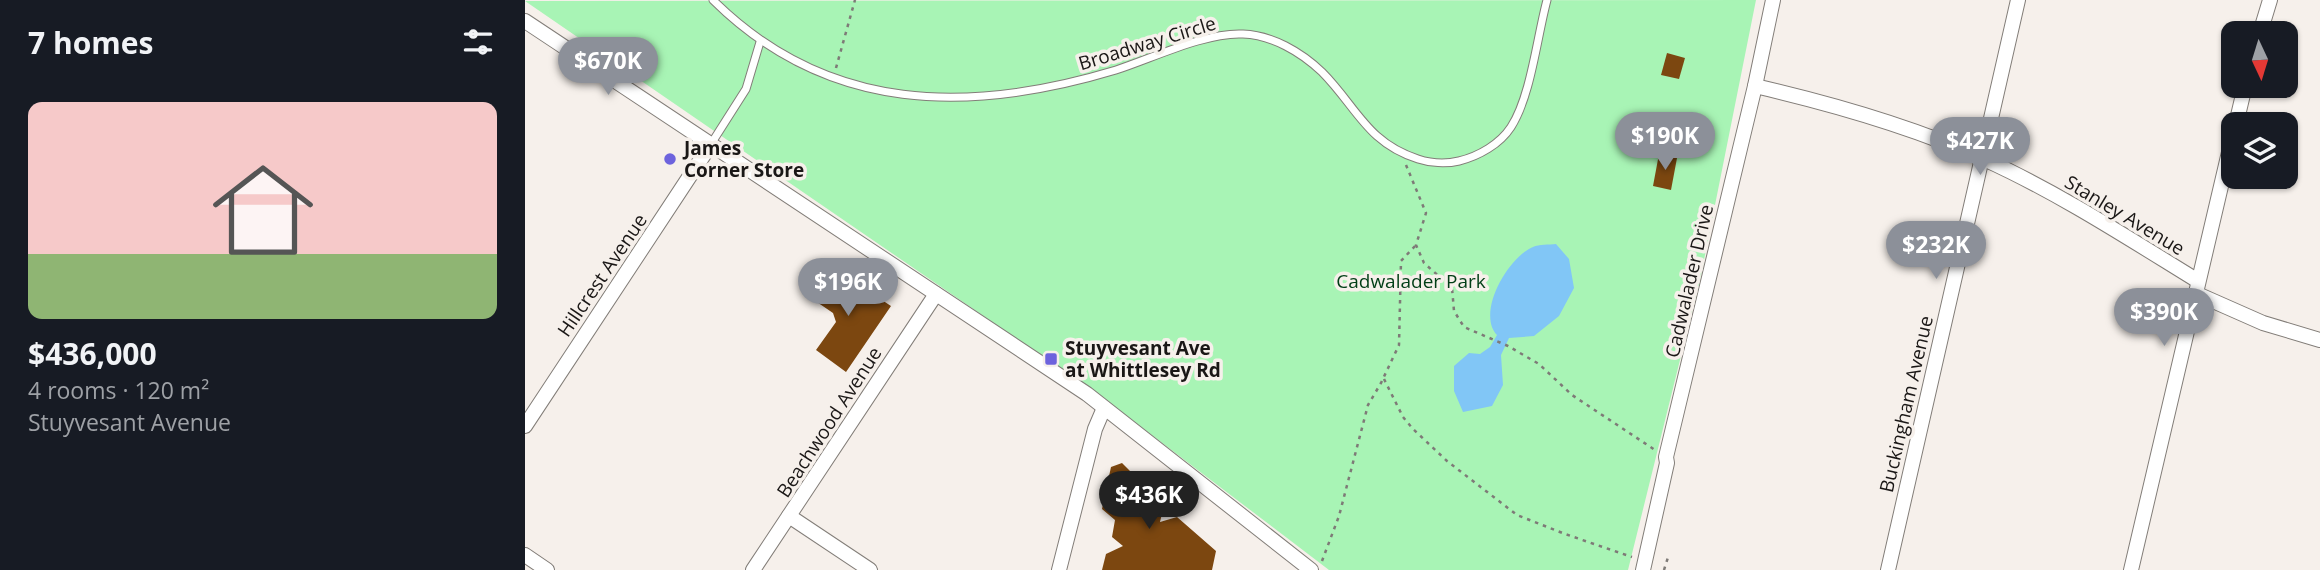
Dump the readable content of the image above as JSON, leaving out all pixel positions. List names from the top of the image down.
{
  "streets": {
    "street": [
      "Stanley Avenue",
      "Hillcrest Avenue",
      "Cadwalader Drive",
      "Buckingham Avenue",
      "Beachwood Avenue"
    ],
    "lane": ["Broadway Circle"]
  },
  "crossings": [
    ["Stanley Avenue", "Cadwalader Drive"],
    ["Stanley Avenue", "Buckingham Avenue"]
  ],
  "parks": ["Cadwalader Park"],
  "places": {
    "other": ["James Corner Store"],
    "transit": ["Stuyvesant Ave at Whittlesey Rd"]
  },
  "north": "bottom",
  "page": {
    "heading": "7 homes",
    "price": [
      "$670K",
      "$190K",
      "$427K",
      "$232K",
      "$196K",
      "$390K",
      "$436K"
    ],
    "list": [
      {
        "name": "$436,000",
        "note": "4 rooms · 120 m² · Stuyvesant Avenue"
      }
    ]
  }
}
